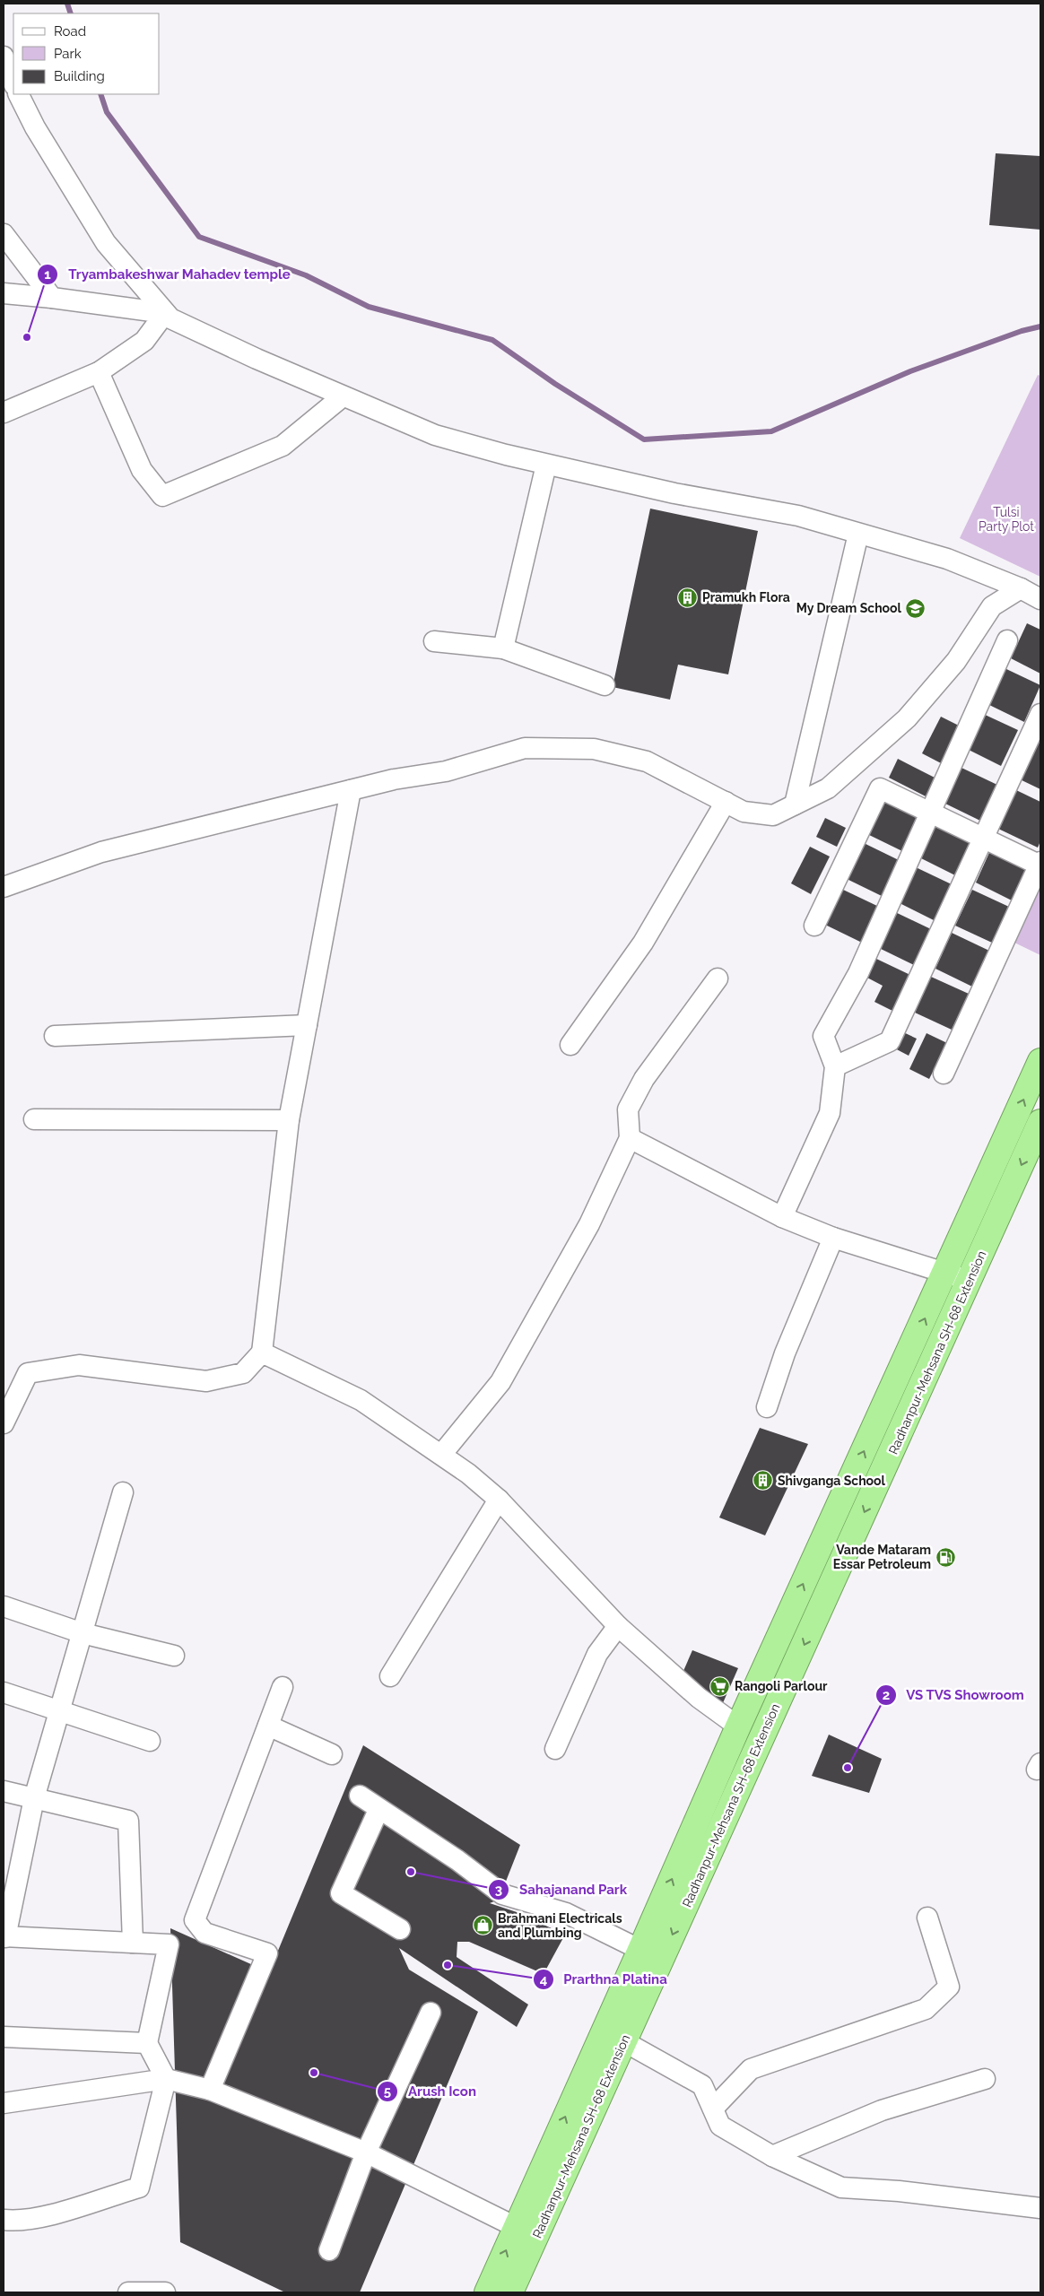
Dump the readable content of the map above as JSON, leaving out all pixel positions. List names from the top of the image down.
{
  "streets": {
    "highway": ["Radhanpur-Mehsana SH-68 Extension"]
  },
  "parks": ["Tulsi Party Plot"],
  "places": {
    "other": [
      "Tryambakeshwar Mahadev temple",
      "VS TVS Showroom",
      "Sahajanand Park",
      "Prarthna Platina",
      "Arush Icon"
    ],
    "building": ["Pramukh Flora", "Shivganga School"],
    "school or university": ["My Dream School"],
    "fuel station": ["Vande Mataram Essar Petroleum"],
    "supermarket": ["Rangoli Parlour"],
    "shop": ["Brahmani Electricals and Plumbing"]
  },
  "legend": ["Road", "Park", "Building"]
}
